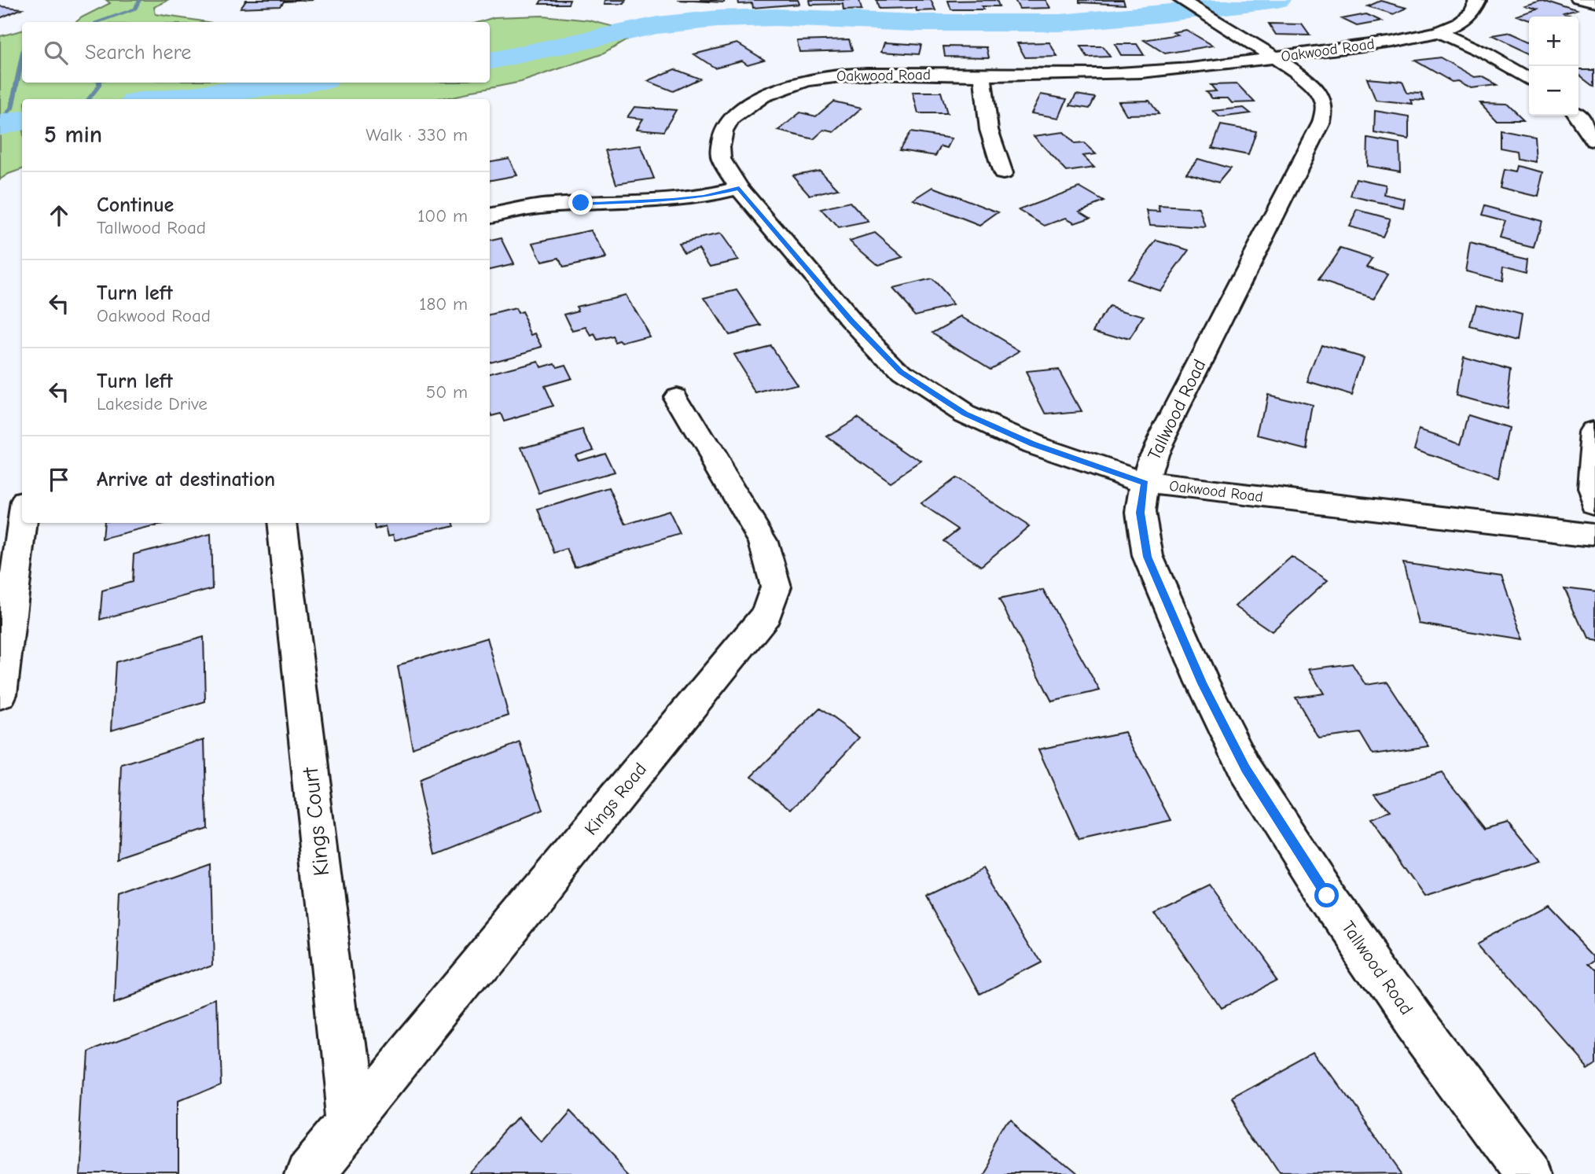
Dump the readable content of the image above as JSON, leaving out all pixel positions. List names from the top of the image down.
{
  "streets": {
    "street": [
      "Oakwood Road",
      "Tallwood Road",
      "Kings Road",
      "Kings Court"
    ]
  },
  "crossings": [
    ["Oakwood Road", "Tallwood Road"],
    ["Kings Road", "Kings Court"]
  ],
  "page": {
    "map_buttons": ["+", "−"],
    "search": "Search here",
    "heading": ["5 min", "Walk · 330 m"],
    "list": [
      ["Continue", "Tallwood Road", "100 m"],
      ["Turn left", "Oakwood Road", "180 m"],
      ["Turn left", "Lakeside Drive", "50 m"],
      "Arrive at destination"
    ]
  }
}
